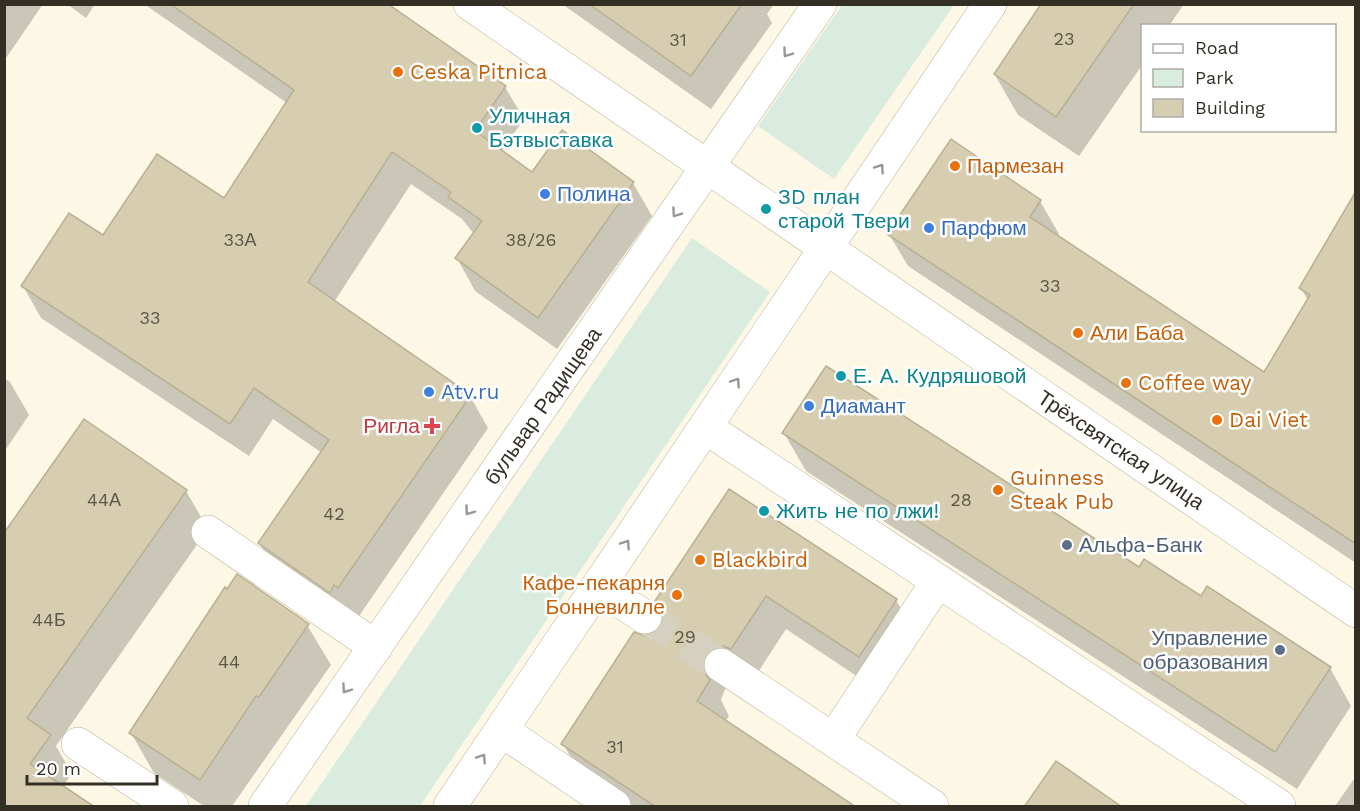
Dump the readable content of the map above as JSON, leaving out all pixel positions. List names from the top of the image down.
{
  "streets": {
    "street": ["бульвар Радищева", "Трёхсвятская улица"]
  },
  "crossings": [
    ["бульвар Радищева", "Трёхсвятская улица"]
  ],
  "places": {
    "other": [
      "Ceska Pitnica",
      "Уличная Бэтвыставка",
      "Пармезан",
      "Полина",
      "ЗD план старой Твери",
      "Парфюм",
      "Али Баба",
      "Е. А. Кудряшовой",
      "Coffee way",
      "Atv.ru",
      "Диамант",
      "Dai Viet",
      "Guinness Steak Pub",
      "Жить не по лжи!",
      "Альфа-Банк",
      "Blackbird",
      "Кафе-пекарня Бонневилле",
      "Управление образования"
    ],
    "health": ["Ригла"]
  },
  "house_numbers": [
    "23",
    "31",
    "33А",
    "38/26",
    "33",
    "33",
    "44А",
    "28",
    "42",
    "44Б",
    "29",
    "44",
    "31"
  ],
  "legend": ["Road", "Park", "Building"],
  "scale_bar": "20 m"
}
